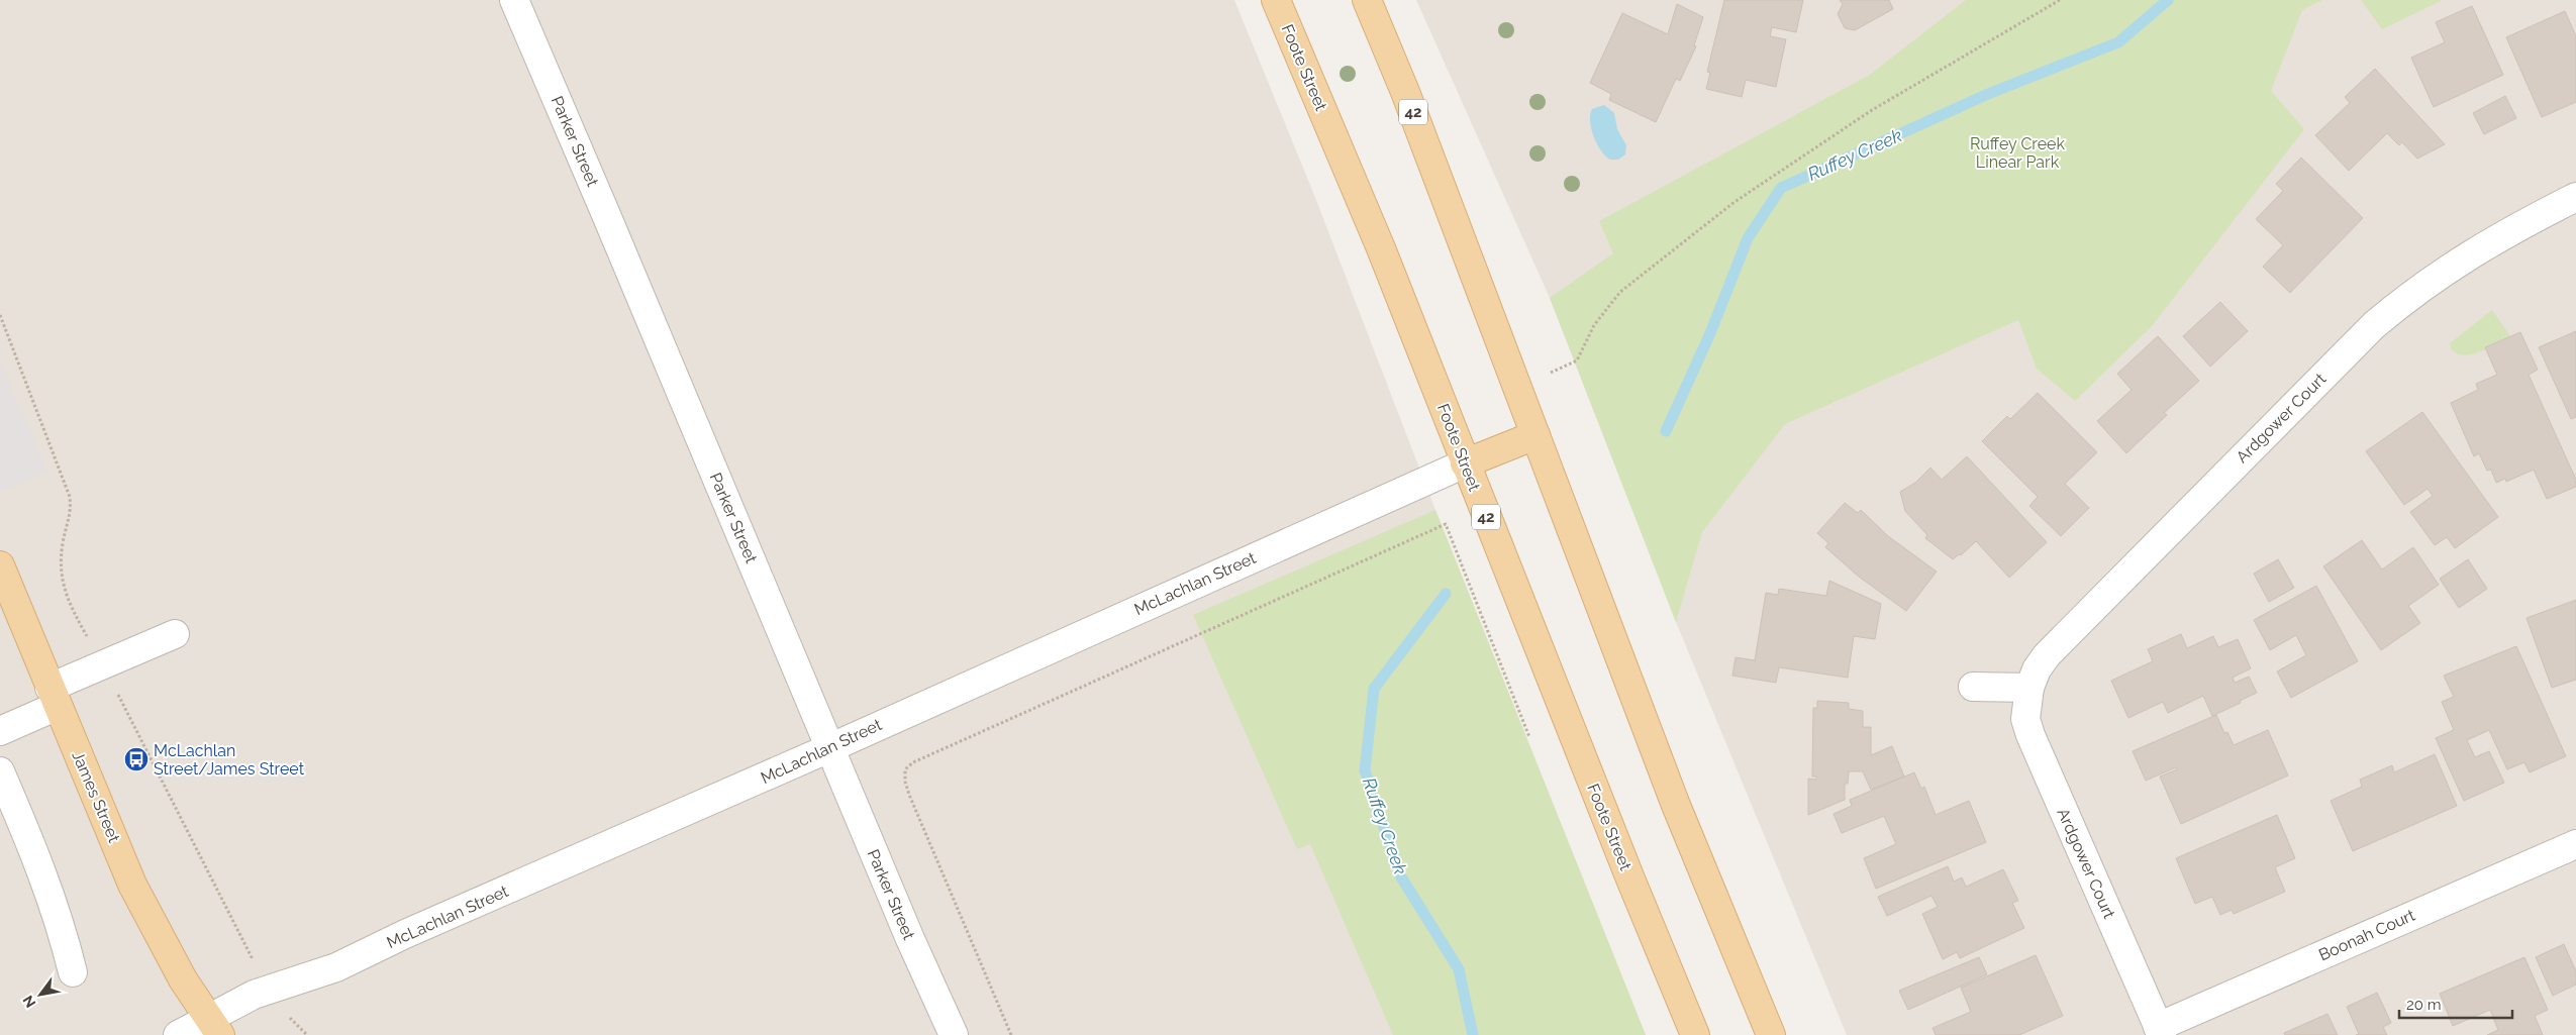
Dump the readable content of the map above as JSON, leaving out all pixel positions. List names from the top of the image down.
{
  "streets": {
    "main road": ["Foote Street", "42", "James Street"],
    "street": [
      "Parker Street",
      "Ardgower Court",
      "McLachlan Street",
      "Boonah Court"
    ]
  },
  "crossings": [
    ["Foote Street", "McLachlan Street"],
    ["Parker Street", "McLachlan Street"],
    ["Ardgower Court", "Boonah Court"],
    ["McLachlan Street", "James Street"]
  ],
  "water": ["Ruffey Creek"],
  "parks": ["Ruffey Creek Linear Park"],
  "places": {
    "bus stop": ["McLachlan Street/James Street"]
  },
  "scale_bar": "20 m",
  "north": "bottom left"
}
